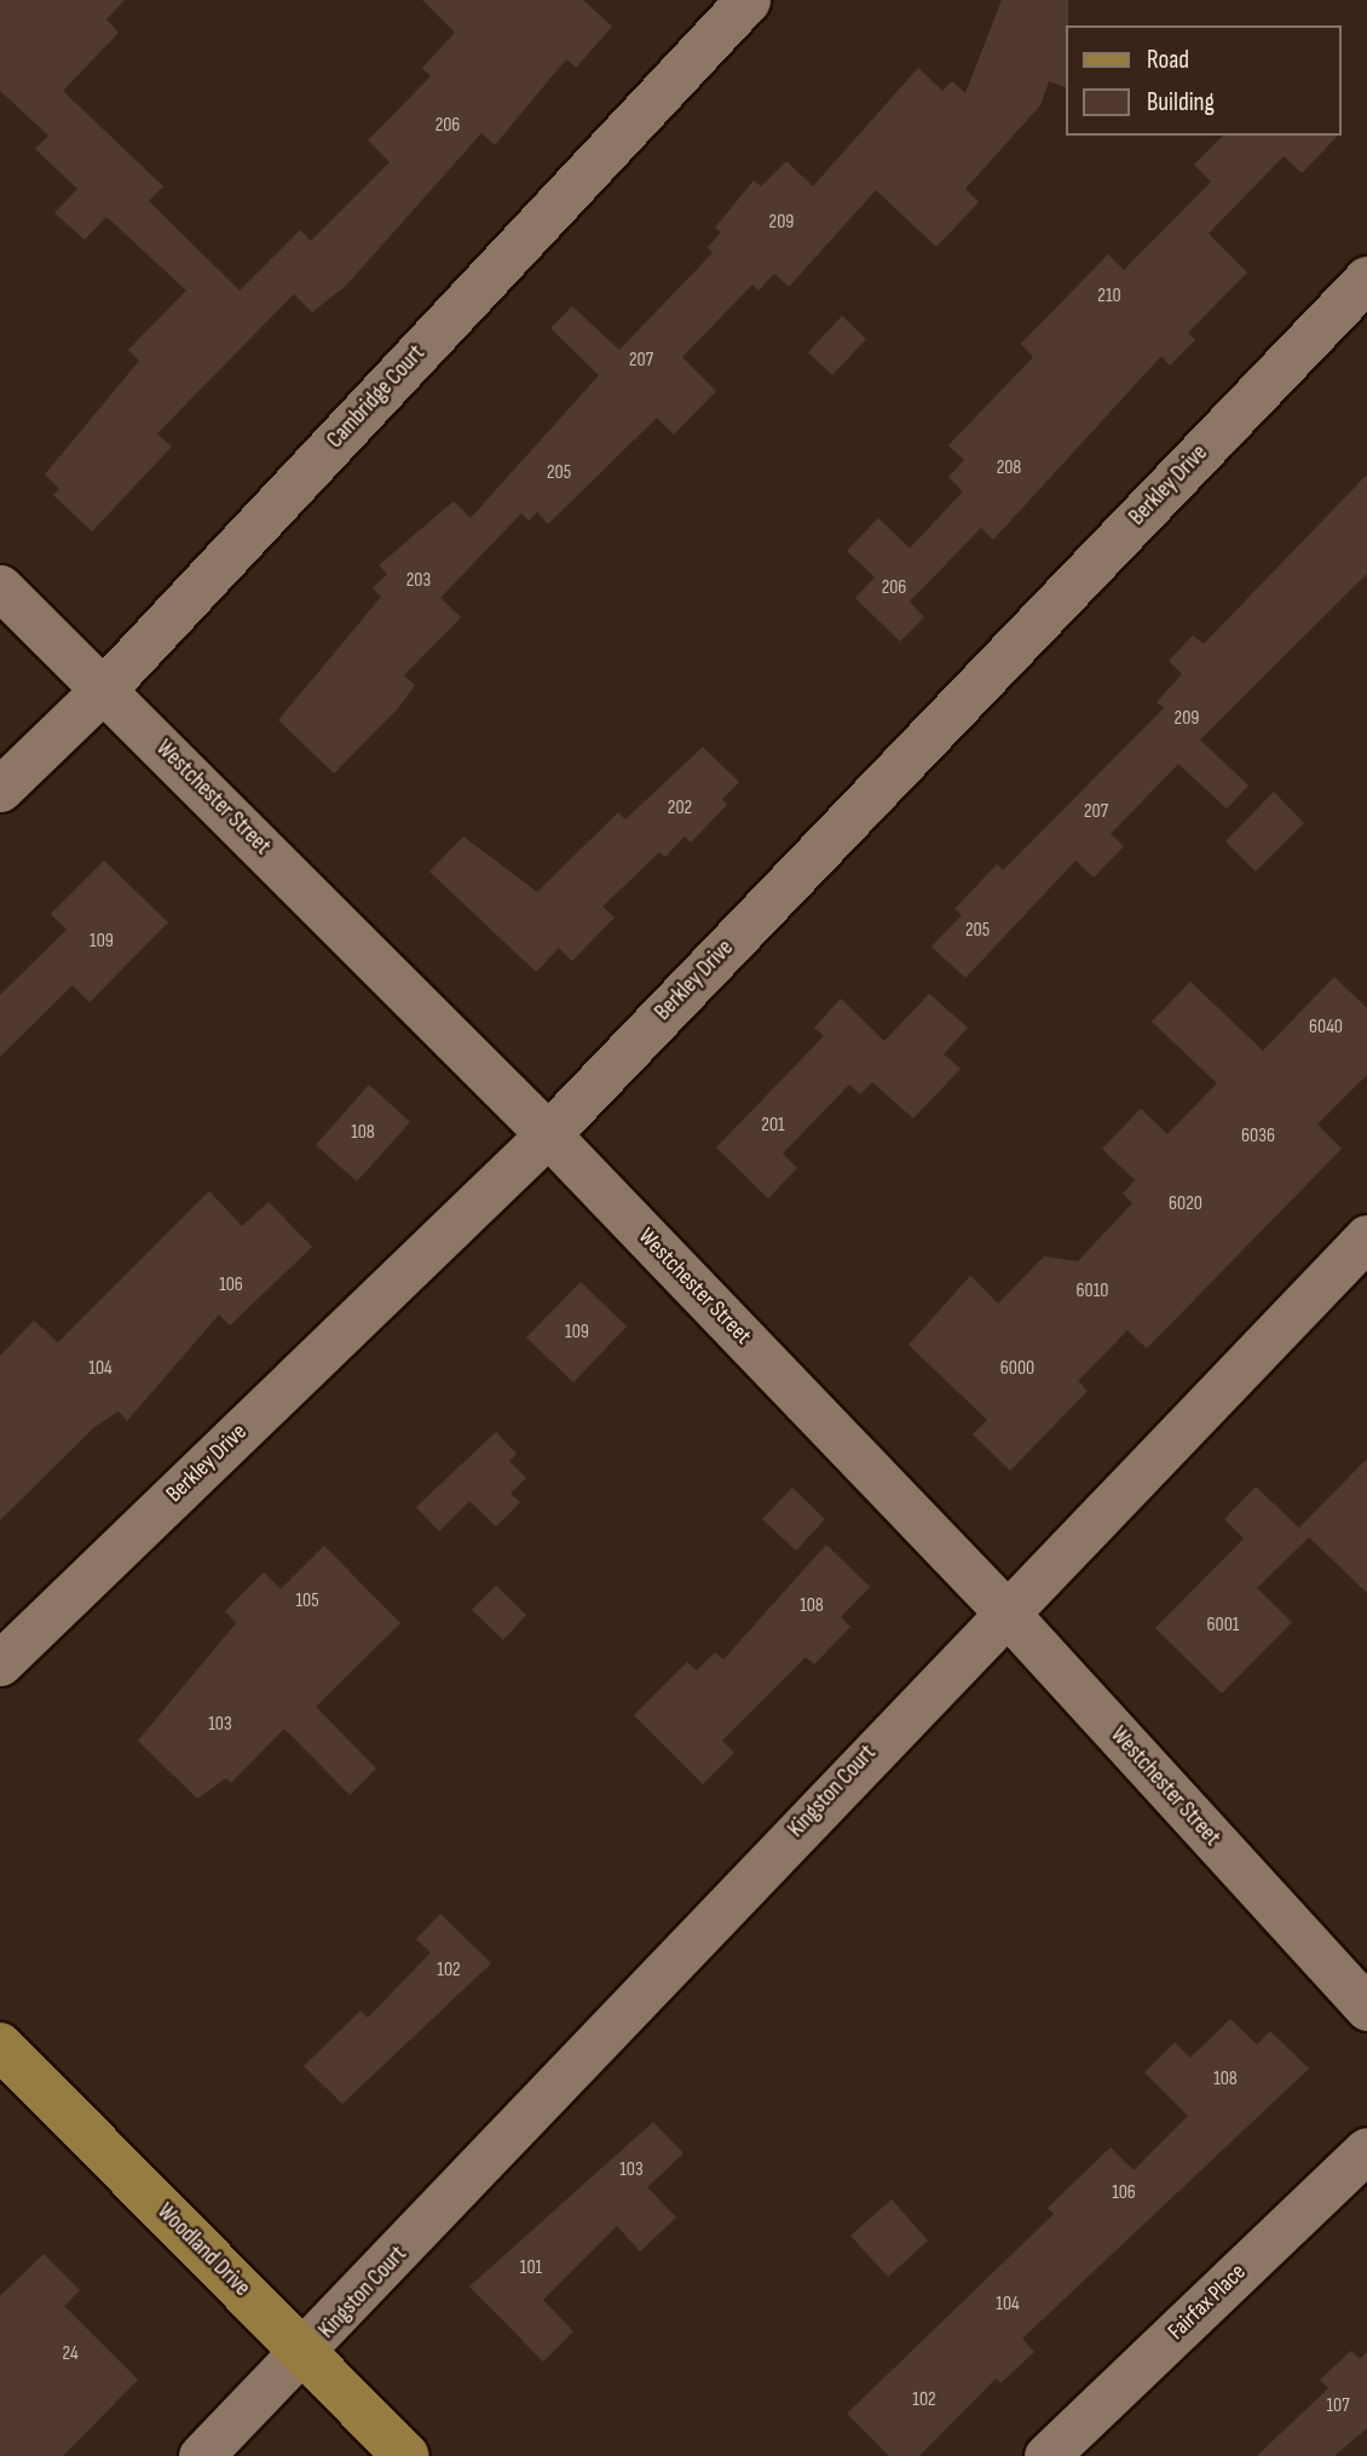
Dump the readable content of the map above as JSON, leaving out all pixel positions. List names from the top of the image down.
{
  "streets": {
    "main road": ["Woodland Drive"],
    "street": [
      "Cambridge Court",
      "Berkley Drive",
      "Westchester Street",
      "Kingston Court",
      "Fairfax Place"
    ]
  },
  "crossings": [
    ["Cambridge Court", "Westchester Street"],
    ["Berkley Drive", "Westchester Street"],
    ["Westchester Street", "Kingston Court"],
    ["Kingston Court", "Woodland Drive"]
  ],
  "house_numbers": [
    "206",
    "209",
    "210",
    "207",
    "208",
    "205",
    "203",
    "206",
    "209",
    "202",
    "207",
    "205",
    "109",
    "6040",
    "201",
    "108",
    "6036",
    "6020",
    "106",
    "6010",
    "109",
    "104",
    "6000",
    "105",
    "108",
    "6001",
    "103",
    "102",
    "108",
    "103",
    "106",
    "101",
    "104",
    "24",
    "102",
    "107"
  ],
  "legend": ["Road", "Building"]
}
